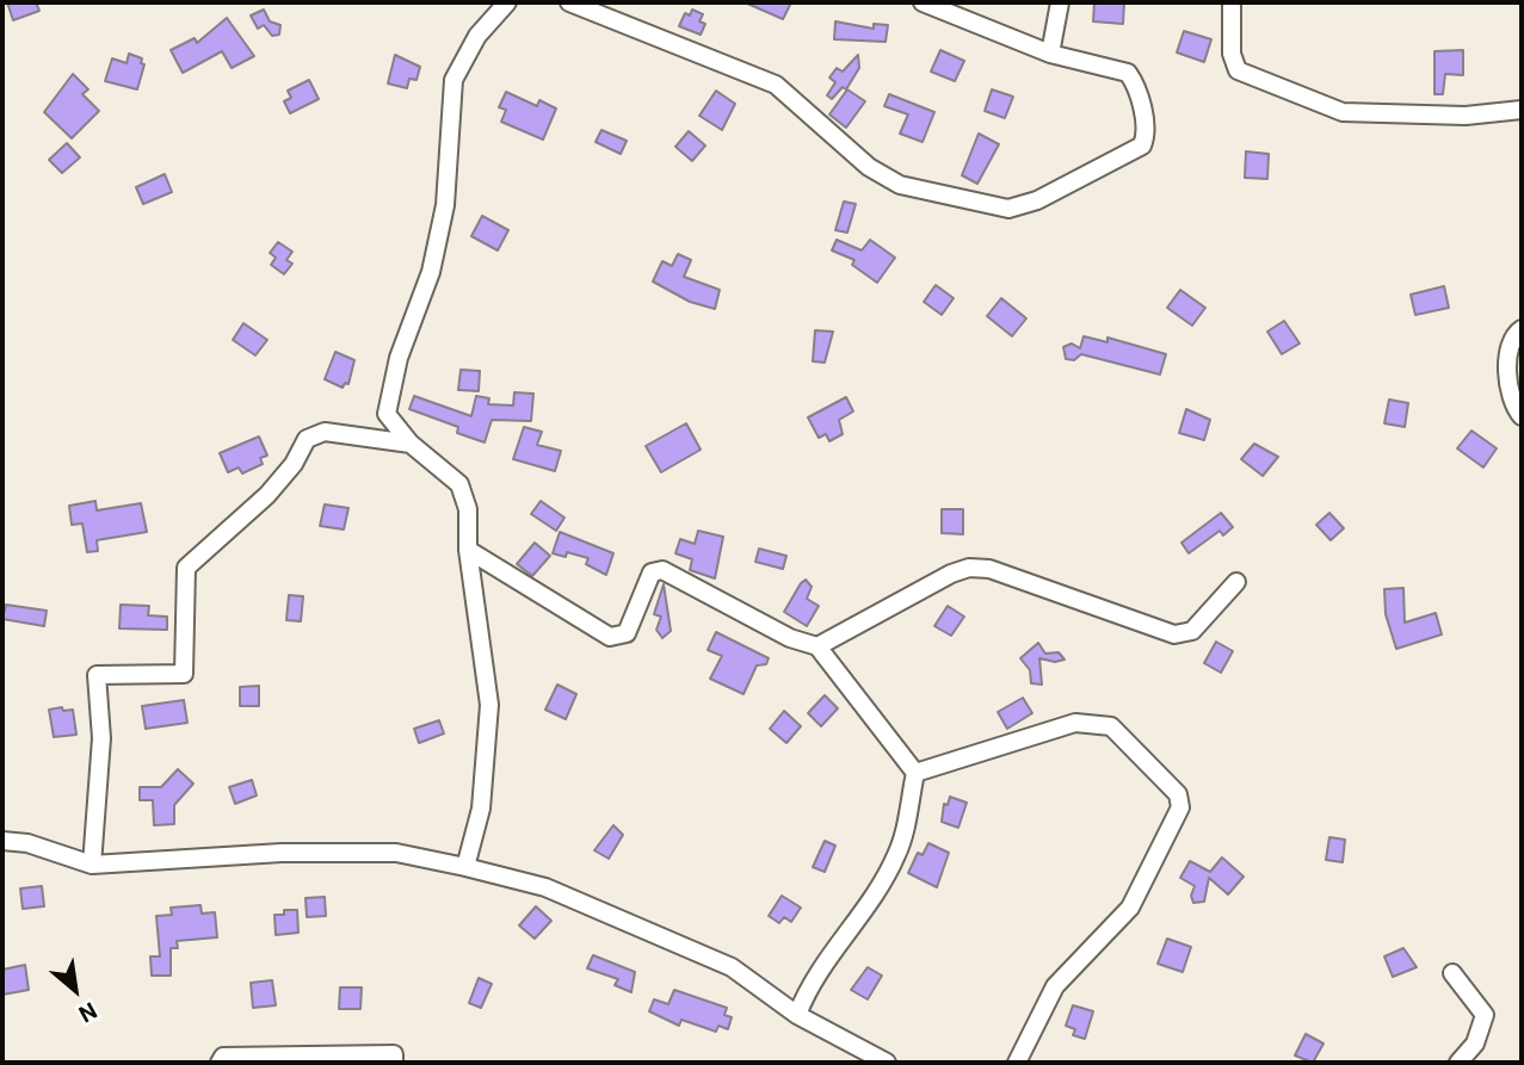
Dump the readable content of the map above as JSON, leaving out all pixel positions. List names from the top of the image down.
{
  "north": "bottom right"
}
